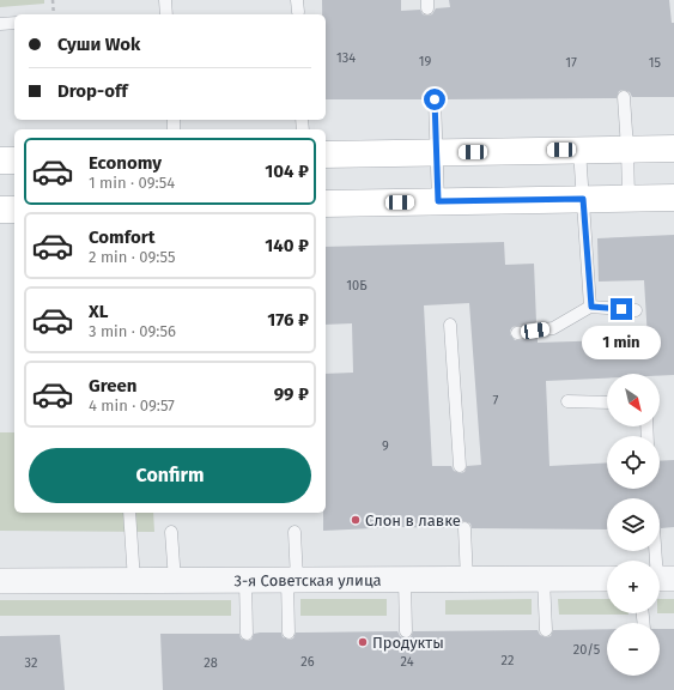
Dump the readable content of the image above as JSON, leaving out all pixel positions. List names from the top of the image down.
{
  "streets": {
    "street": ["3-я Советская улица"]
  },
  "places": ["Слон в лавке", "Продукты"],
  "house_numbers": [
    "134",
    "19",
    "17",
    "15",
    "10Б",
    "7",
    "9",
    "20/5",
    "22",
    "26",
    "24",
    "32",
    "28"
  ],
  "north": "bottom right",
  "page": {
    "banner": ["Суши Wok", "Drop-off"],
    "list": [
      {
        "name": "Economy",
        "note": "1 min · 09:54",
        "value": "104 ₽"
      },
      {
        "name": "Comfort",
        "note": "2 min · 09:55",
        "value": "140 ₽"
      },
      {
        "name": "XL",
        "note": "3 min · 09:56",
        "value": "176 ₽"
      },
      {
        "name": "Green",
        "note": "4 min · 09:57",
        "value": "99 ₽"
      }
    ],
    "bubble": "1 min",
    "map_buttons": ["+", "−"],
    "buttons": "Confirm"
  }
}
